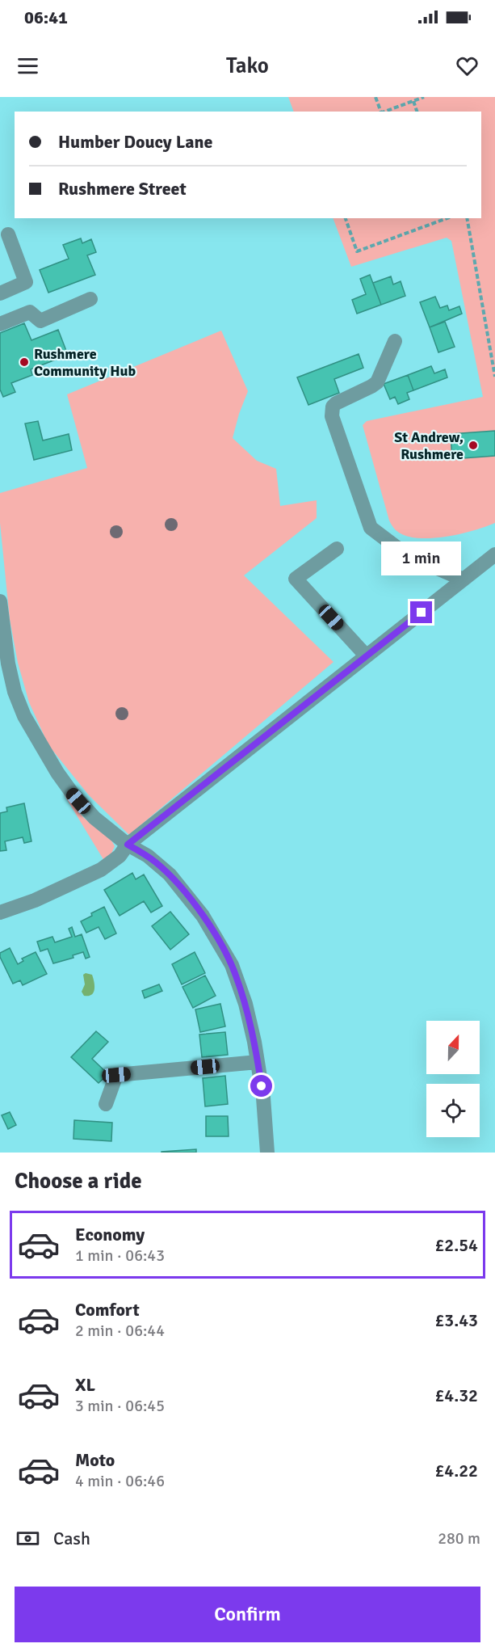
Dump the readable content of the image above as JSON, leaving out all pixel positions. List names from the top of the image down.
{
  "places": ["Rushmere Community Hub", "St Andrew, Rushmere"],
  "north": "top",
  "page": {
    "status": "06:41",
    "header": "Tako",
    "banner": ["Humber Doucy Lane", "Rushmere Street"],
    "bubble": "1 min",
    "heading": "Choose a ride",
    "list": [
      {
        "name": "Economy",
        "note": "1 min · 06:43",
        "value": "£2.54"
      },
      {
        "name": "Comfort",
        "note": "2 min · 06:44",
        "value": "£3.43"
      },
      {
        "name": "XL",
        "note": "3 min · 06:45",
        "value": "£4.32"
      },
      {
        "name": "Moto",
        "note": "4 min · 06:46",
        "value": "£4.22"
      }
    ],
    "pay": ["Cash", "280 m"],
    "buttons": "Confirm"
  }
}
